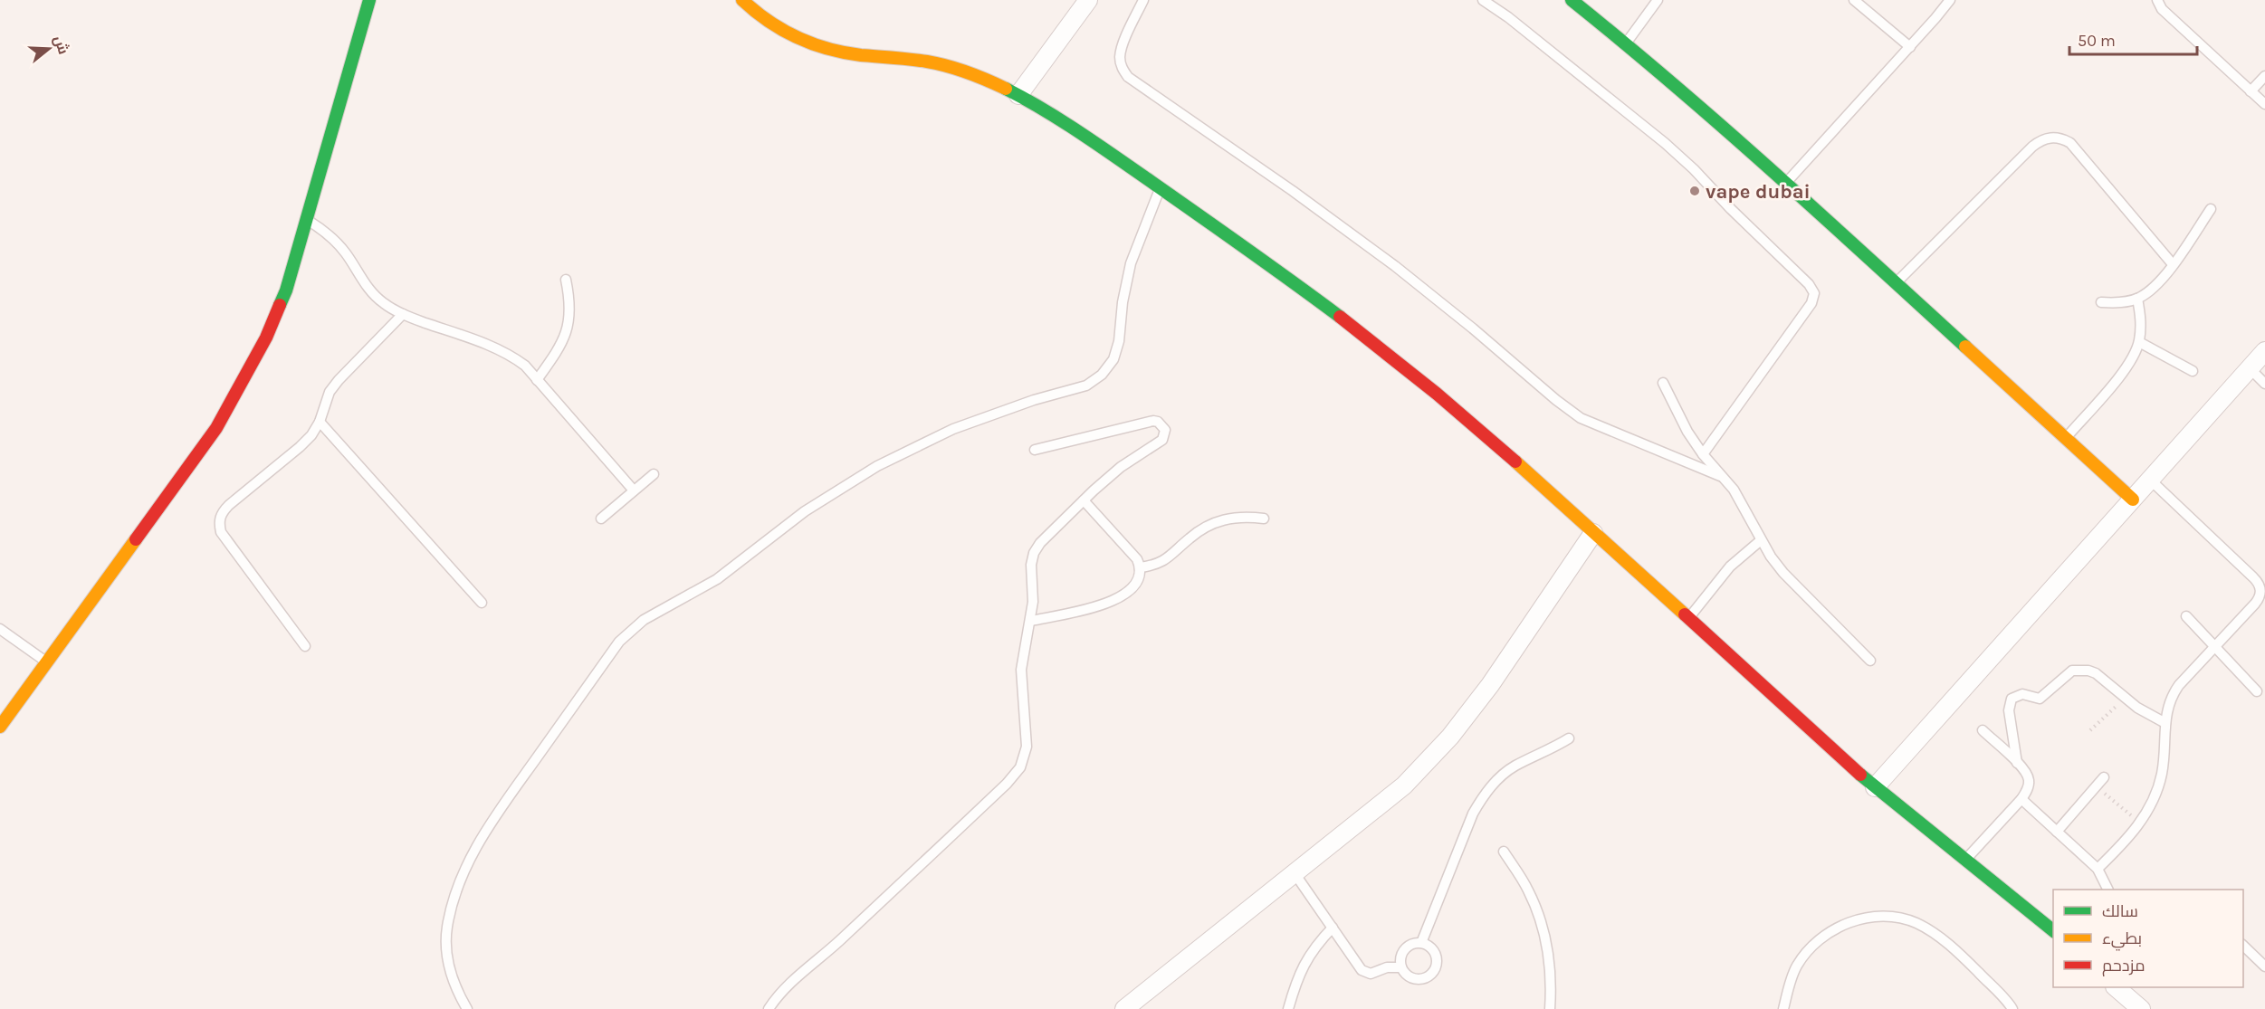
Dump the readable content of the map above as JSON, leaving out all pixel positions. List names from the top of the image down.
{
  "places": ["vape dubai"],
  "legend": ["سالك", "بطيء", "مزدحم"],
  "scale_bar": "50 m",
  "north": "right"
}
